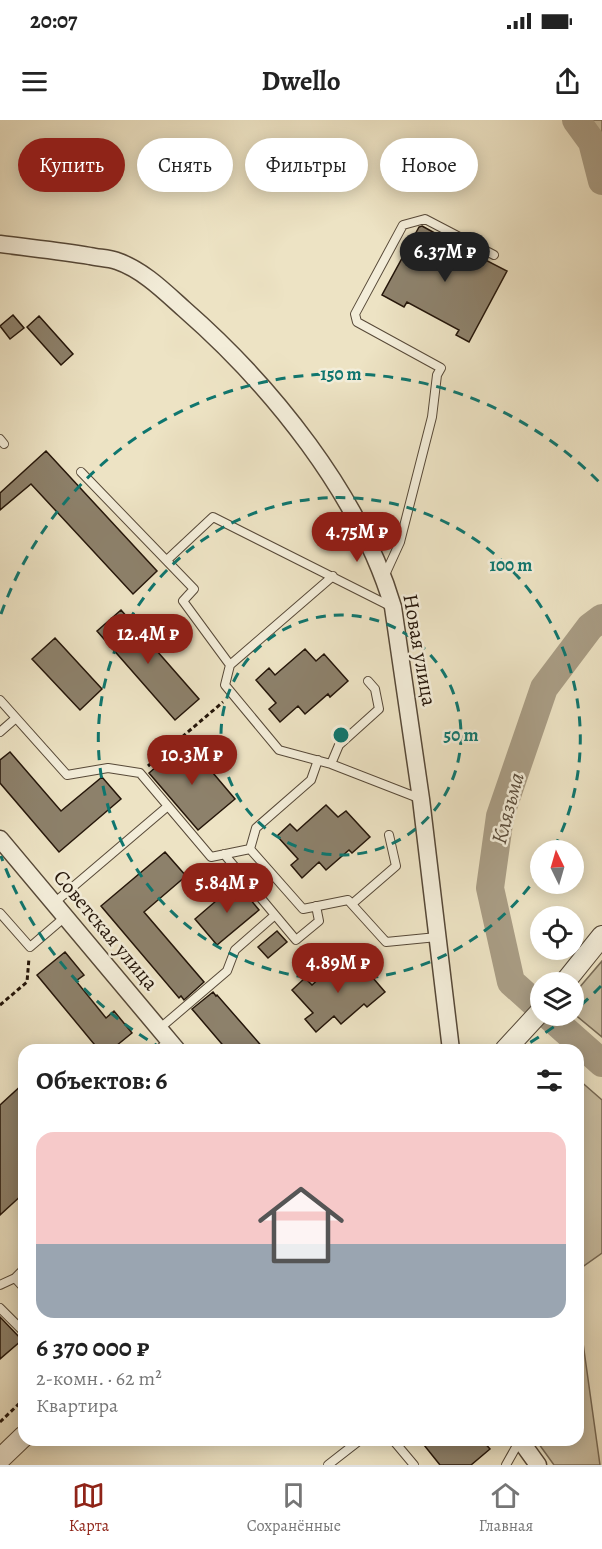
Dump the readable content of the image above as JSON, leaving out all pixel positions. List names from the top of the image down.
{
  "streets": {
    "street": ["Новая улица", "Советская улица"]
  },
  "water": ["Клязьма"],
  "north": "top",
  "page": {
    "status": "20:07",
    "header": "Dwello",
    "chip": [
      "Купить",
      "Снять",
      "Фильтры",
      "Новое"
    ],
    "price": [
      "6.37M ₽",
      "4.75M ₽",
      "12.4M ₽",
      "10.3M ₽",
      "5.84M ₽",
      "4.89M ₽"
    ],
    "heading": "Объектов: 6",
    "list": [
      {
        "name": "6 370 000 ₽",
        "note": "2-комн. · 62 m² · Квартира"
      }
    ],
    "tabs": ["Карта", "Сохранённые", "Главная"]
  },
  "rings": ["150 m", "100 m", "50 m"]
}
